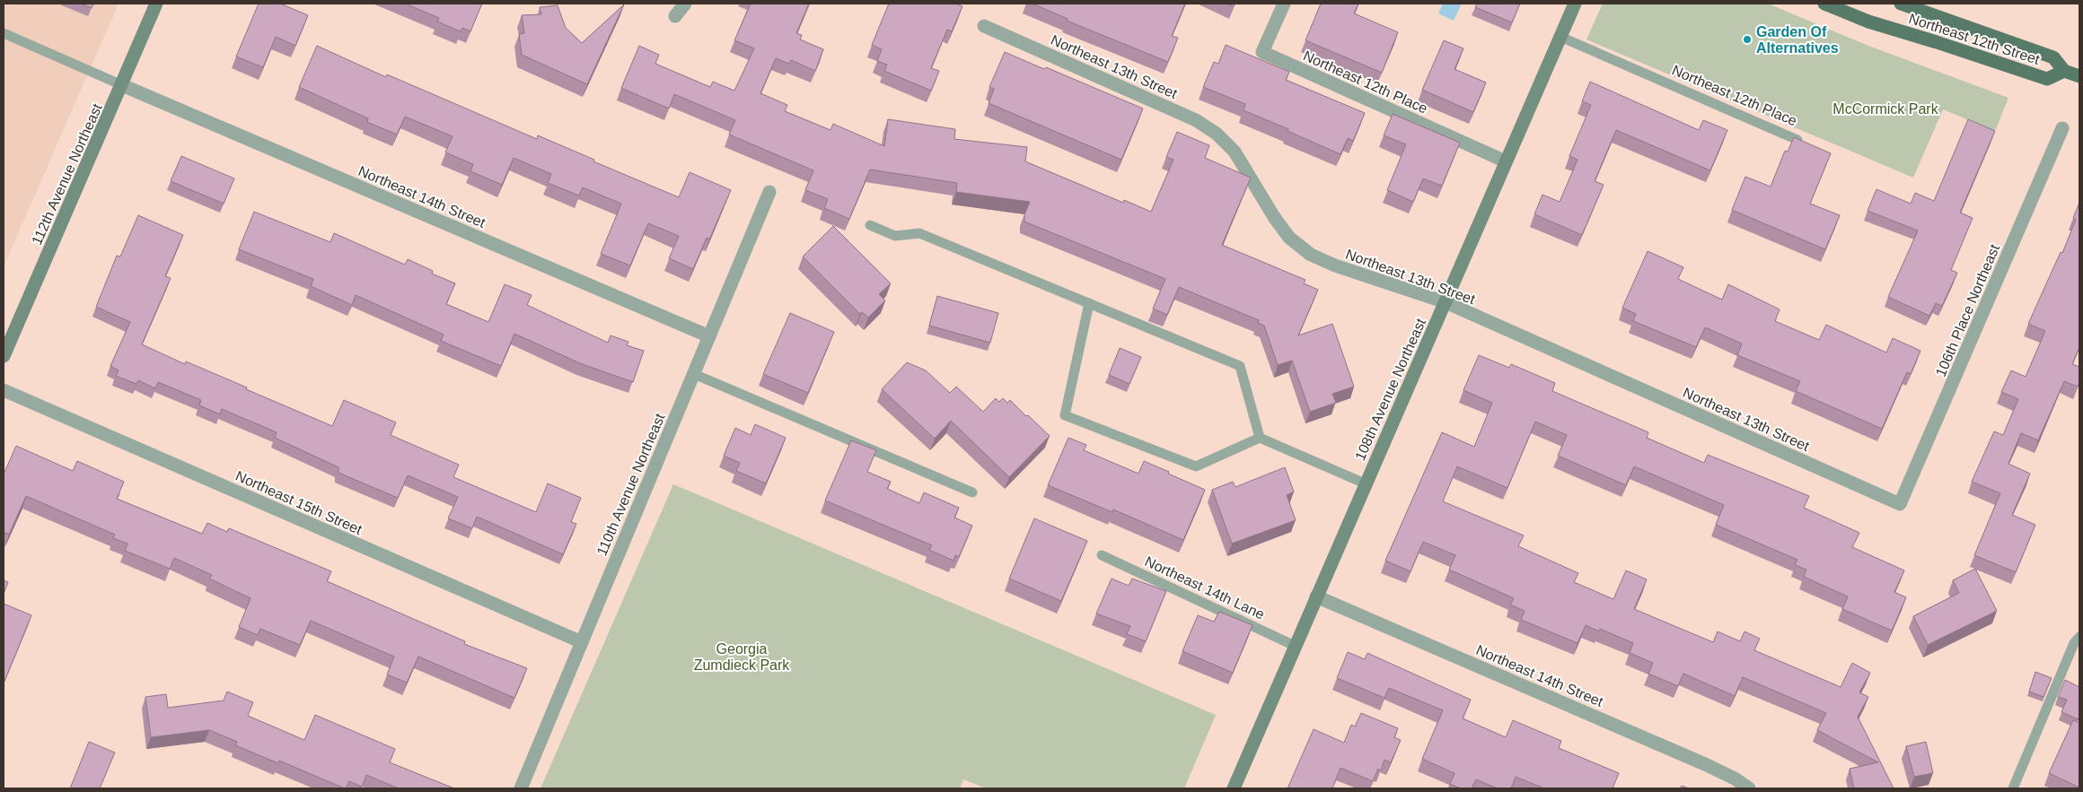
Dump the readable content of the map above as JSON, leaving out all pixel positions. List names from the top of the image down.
{
  "streets": {
    "main road": ["Northeast 12th Street", "112th Avenue Northeast", "108th Avenue Northeast"],
    "street": [
      "Northeast 13th Street",
      "Northeast 12th Place",
      "Northeast 14th Street",
      "106th Place Northeast",
      "110th Avenue Northeast",
      "Northeast 15th Street"
    ],
    "lane": ["Northeast 14th Lane"]
  },
  "crossings": [
    ["Northeast 13th Street", "106th Place Northeast"],
    ["Northeast 13th Street", "108th Avenue Northeast"],
    ["Northeast 12th Place", "108th Avenue Northeast"],
    ["112th Avenue Northeast", "Northeast 14th Street"],
    ["Northeast 14th Street", "108th Avenue Northeast"],
    ["Northeast 14th Street", "110th Avenue Northeast"],
    ["108th Avenue Northeast", "Northeast 14th Lane"],
    ["110th Avenue Northeast", "Northeast 15th Street"]
  ],
  "parks": ["McCormick Park", "Georgia Zumdieck Park"],
  "places": ["Garden Of Alternatives"]
}
